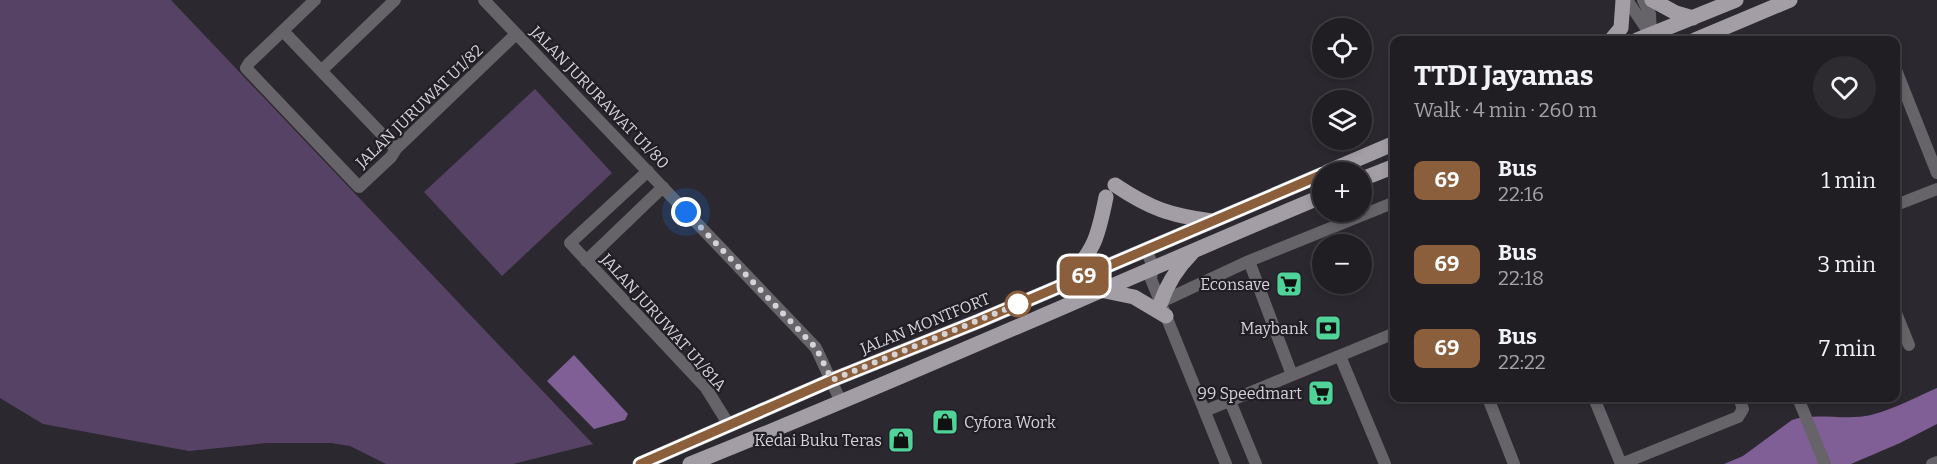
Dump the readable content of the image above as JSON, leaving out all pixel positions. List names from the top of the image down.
{
  "streets": {
    "main road": ["JALAN MONTFORT"],
    "street": ["JALAN JURURAWAT U1/80", "JALAN JURUWAT U1/82", "JALAN JURUWAT U1/81A"]
  },
  "crossings": [
    ["JALAN JURURAWAT U1/80", "JALAN JURUWAT U1/82"],
    ["JALAN JURURAWAT U1/80", "JALAN JURUWAT U1/81A"],
    ["JALAN JURURAWAT U1/80", "JALAN MONTFORT"],
    ["JALAN JURUWAT U1/81A", "JALAN MONTFORT"]
  ],
  "places": {
    "supermarket": ["Econsave", "99 Speedmart"],
    "bank": ["Maybank"],
    "shop": ["Cyfora Work", "Kedai Buku Teras"]
  },
  "lines": ["bus line 69"],
  "page": {
    "on_map": "69",
    "map_buttons": ["+", "−"],
    "heading": ["TTDI Jayamas", "Walk · 4 min · 260 m"],
    "list": [
      {
        "mark": "69",
        "name": "Bus",
        "note": "22:16",
        "value": "1 min"
      },
      {
        "mark": "69",
        "name": "Bus",
        "note": "22:18",
        "value": "3 min"
      },
      {
        "mark": "69",
        "name": "Bus",
        "note": "22:22",
        "value": "7 min"
      }
    ]
  }
}
